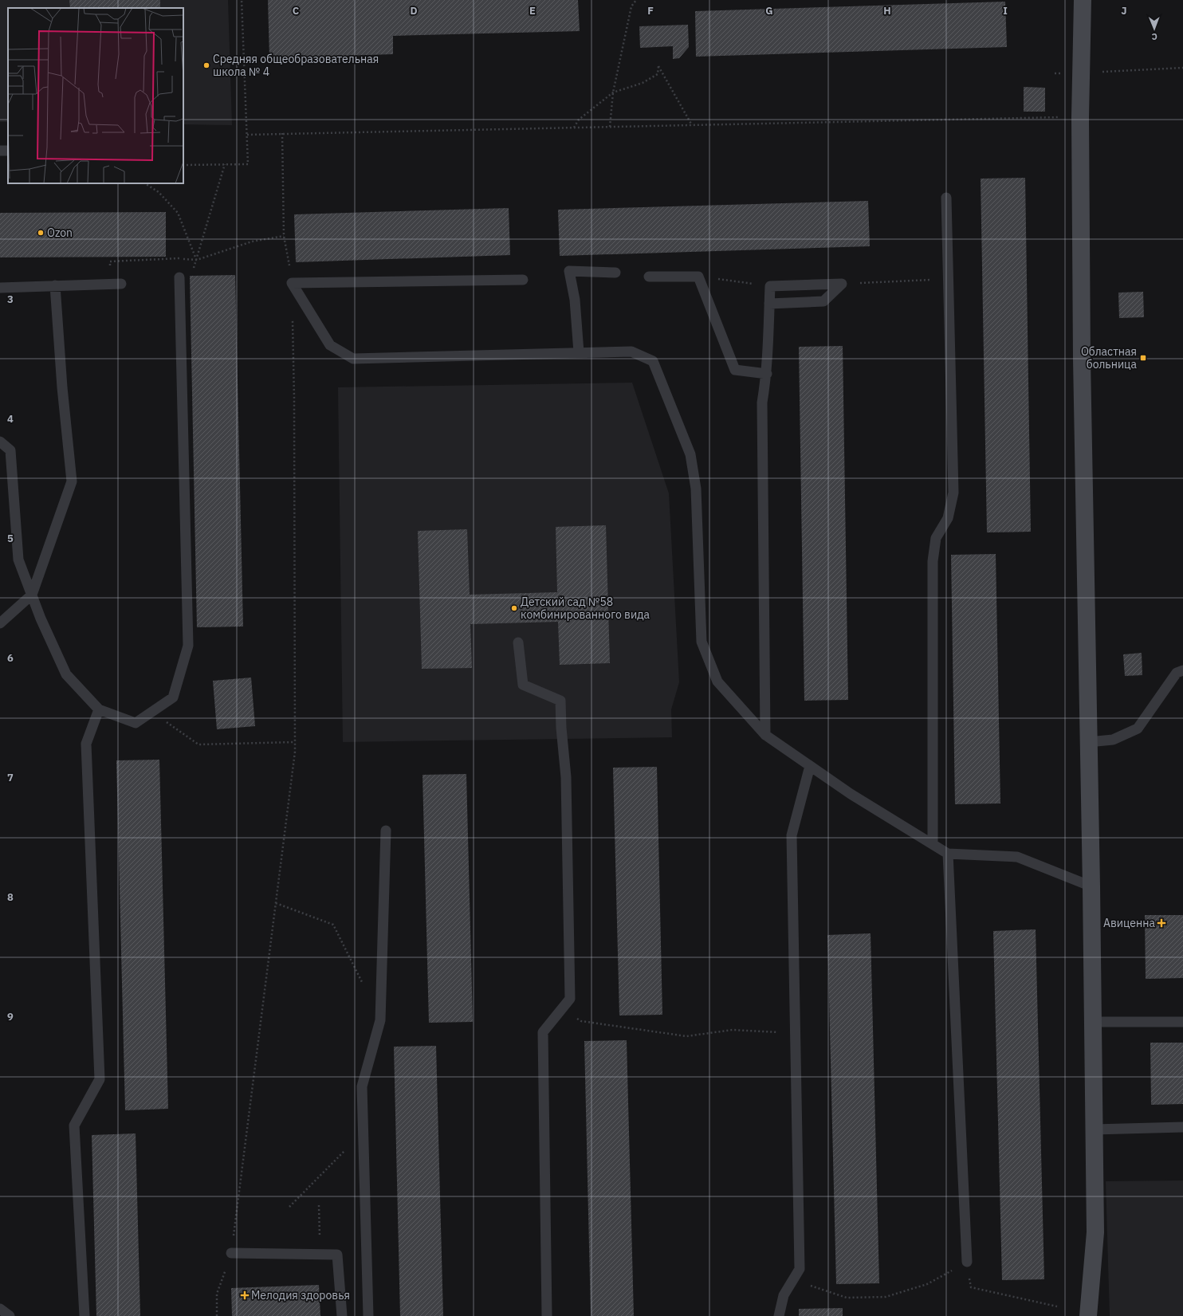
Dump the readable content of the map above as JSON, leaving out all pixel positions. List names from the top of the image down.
{
  "places": {
    "other": ["Средняя общеобразовательная школа № 4", "Ozon", "Детский сад №58 комбинированного вида"],
    "transit": ["Областная больница"],
    "health": ["Авиценна", "Мелодия здоровья"]
  },
  "north": "bottom",
  "grid": {
    "columns": [
      "C",
      "D",
      "E",
      "F",
      "G",
      "H",
      "I",
      "J"
    ],
    "rows": [
      "3",
      "4",
      "5",
      "6",
      "7",
      "8",
      "9"
    ]
  }
}
